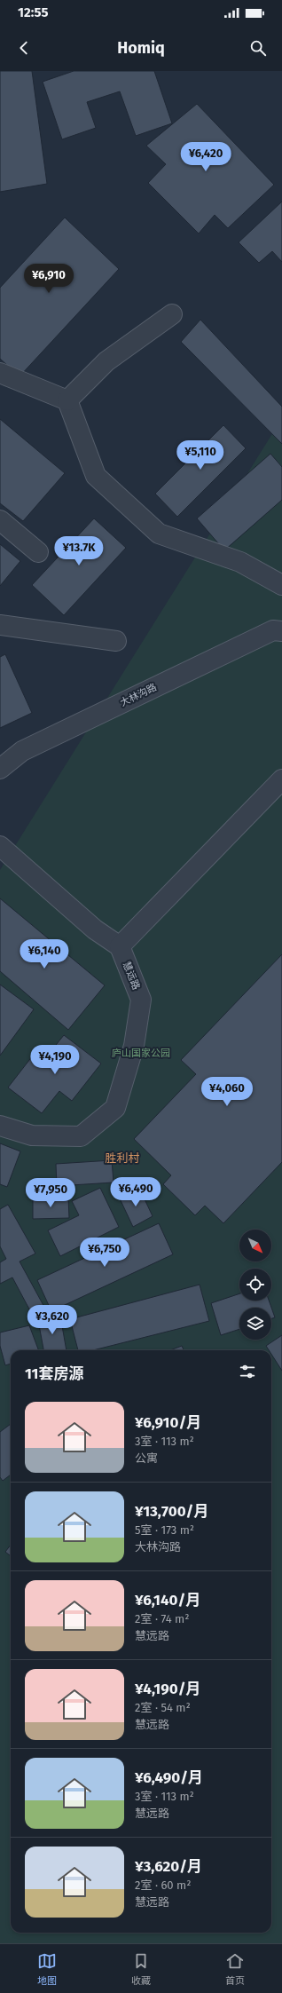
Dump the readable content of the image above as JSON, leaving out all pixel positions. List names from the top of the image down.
{
  "streets": {
    "street": ["大林沟路", "慧远路"]
  },
  "districts": ["胜利村"],
  "parks": ["庐山国家公园"],
  "north": "bottom right",
  "page": {
    "status": "12:55",
    "header": "Homiq",
    "price": [
      "¥6,420",
      "¥6,910",
      "¥5,110",
      "¥13.7K",
      "¥6,140",
      "¥4,190",
      "¥4,060",
      "¥6,490",
      "¥7,950",
      "¥6,750",
      "¥3,620"
    ],
    "heading": "11套房源",
    "list": [
      {
        "name": "¥6,910/月",
        "note": "3室 · 113 m² · 公寓"
      },
      {
        "name": "¥13,700/月",
        "note": "5室 · 173 m² · 大林沟路"
      },
      {
        "name": "¥6,140/月",
        "note": "2室 · 74 m² · 慧远路"
      },
      {
        "name": "¥4,190/月",
        "note": "2室 · 54 m² · 慧远路"
      },
      {
        "name": "¥6,490/月",
        "note": "3室 · 113 m² · 慧远路"
      },
      {
        "name": "¥3,620/月",
        "note": "2室 · 60 m² · 慧远路"
      }
    ],
    "tabs": ["地图", "收藏", "首页"]
  }
}
